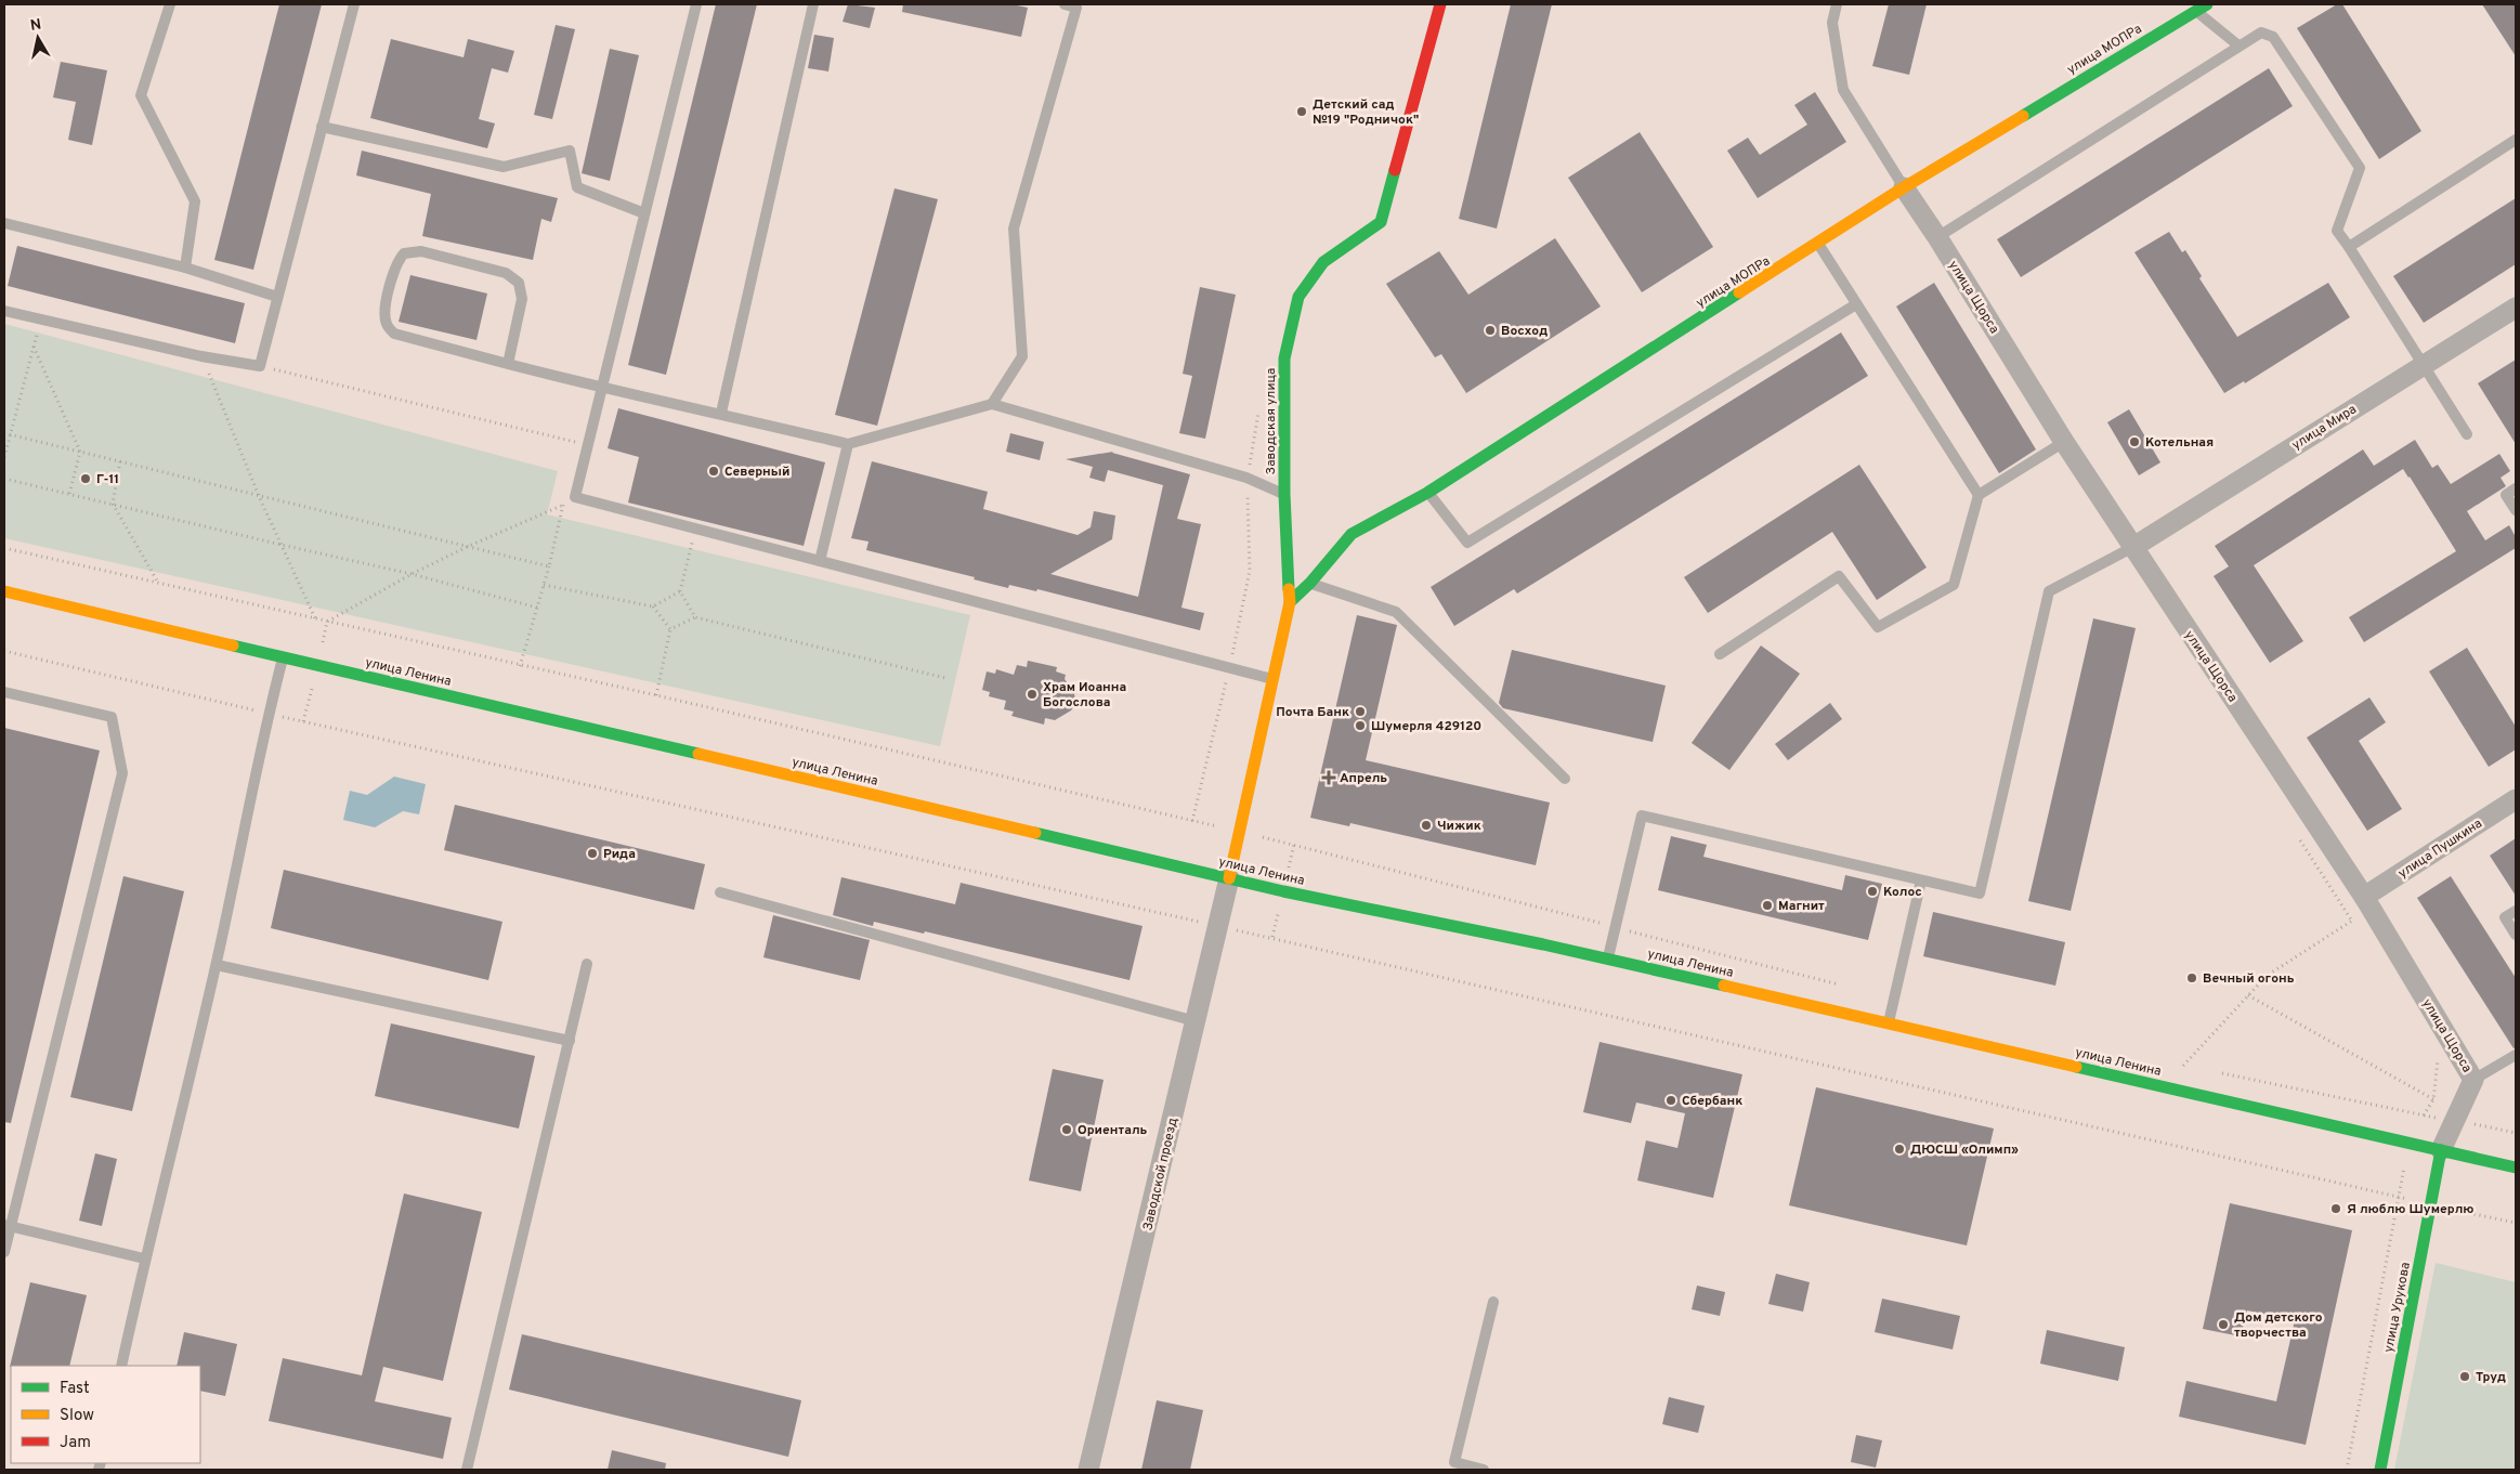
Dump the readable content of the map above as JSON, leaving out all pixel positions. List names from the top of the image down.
{
  "streets": {
    "main road": [
      "улица МОПРа",
      "Заводская улица",
      "улица Ленина",
      "улица Урукова"
    ],
    "street": [
      "улица Щорса",
      "улица Мира",
      "улица Пушкина",
      "Заводской проезд"
    ]
  },
  "crossings": [
    ["улица МОПРа", "улица Щорса"],
    ["улица МОПРа", "Заводская улица"],
    ["улица Щорса", "улица Мира"],
    ["улица Щорса", "улица Ленина"],
    ["улица Щорса", "улица Пушкина"],
    ["улица Щорса", "улица Урукова"],
    ["Заводская улица", "улица Ленина"],
    ["Заводская улица", "Заводской проезд"],
    ["улица Ленина", "Заводской проезд"],
    ["улица Ленина", "улица Урукова"]
  ],
  "places": {
    "other": [
      "Детский сад №19 \"Родничок\"",
      "Восход",
      "Котельная",
      "Северный",
      "Г-11",
      "Храм Иоанна Богослова",
      "Почта Банк",
      "Шумерля 429120",
      "Чижик",
      "Рида",
      "Колос",
      "Магнит",
      "Вечный огонь",
      "Сбербанк",
      "Ориенталь",
      "ДЮСШ «Олимп»",
      "Я люблю Шумерлю",
      "Дом детского творчества",
      "Труд"
    ],
    "health": ["Апрель"]
  },
  "legend": ["Fast", "Slow", "Jam"],
  "north": "top"
}
